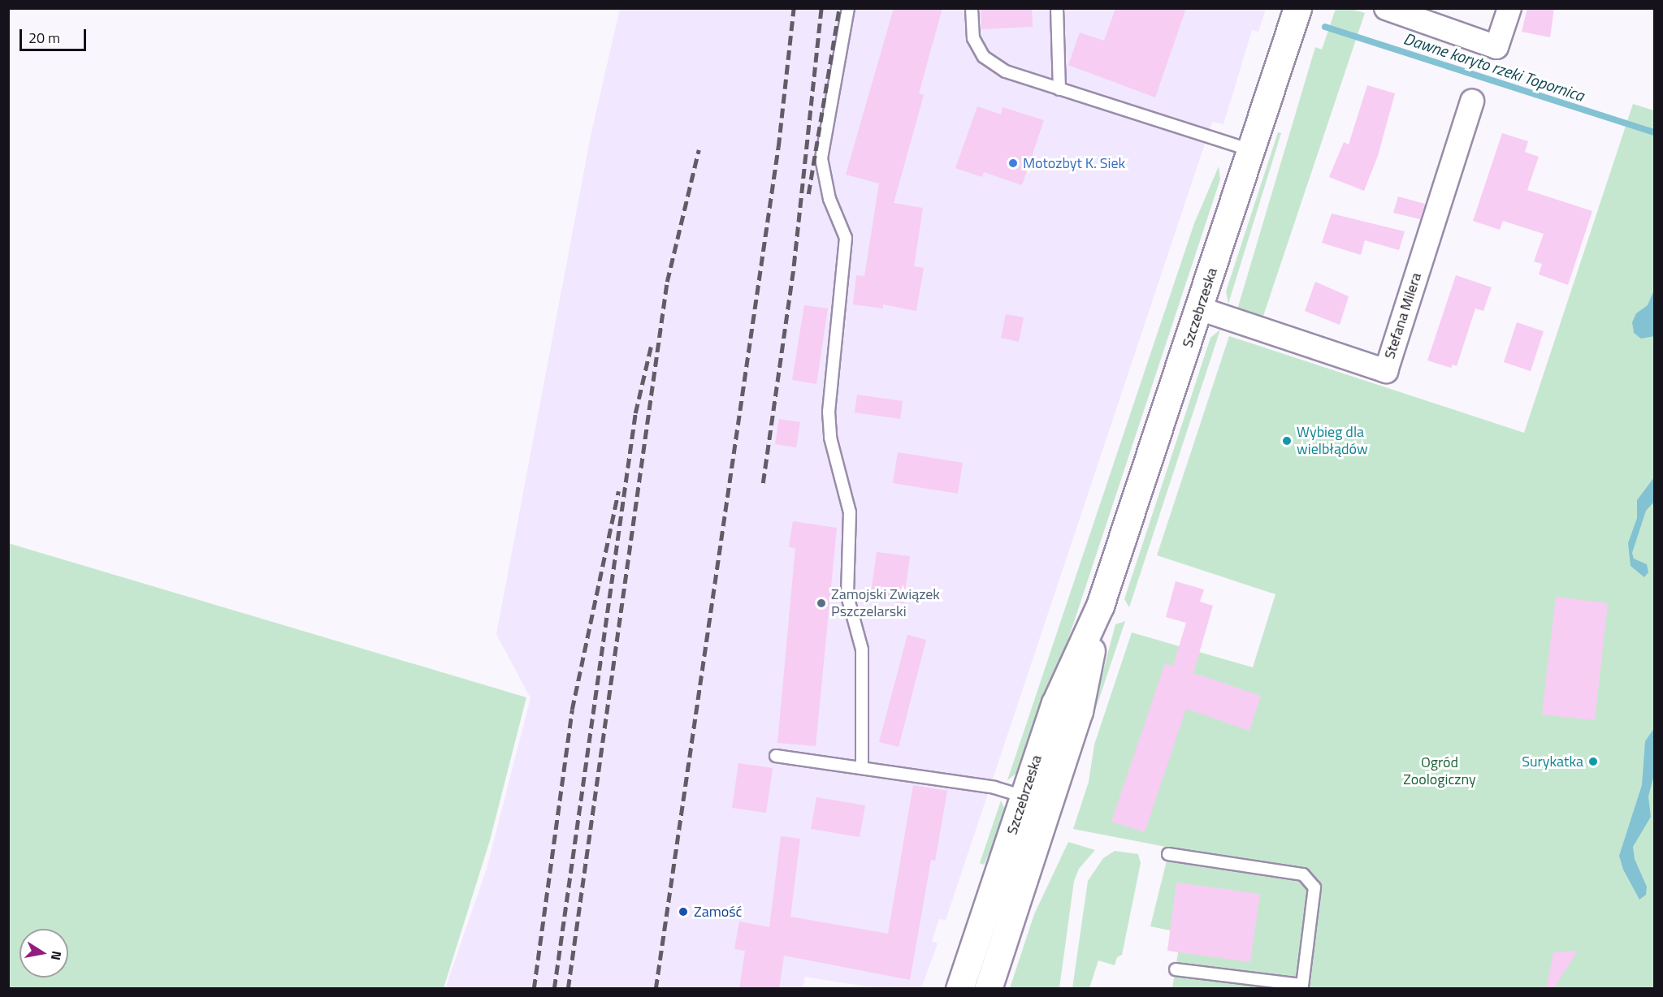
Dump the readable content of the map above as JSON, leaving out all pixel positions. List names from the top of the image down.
{
  "streets": {
    "street": ["Szczebrzeska", "Stefana Milera"]
  },
  "crossings": [
    ["Szczebrzeska", "Stefana Milera"]
  ],
  "water": ["Dawne koryto rzeki Topornica"],
  "parks": ["Ogród Zoologiczny"],
  "places": [
    "Motozbyt K. Siek",
    "Wybieg dla wielbłądów",
    "Zamojski Związek Pszczelarski",
    "Surykatka",
    "Zamość"
  ],
  "scale_bar": "20 m",
  "north": "right"
}
